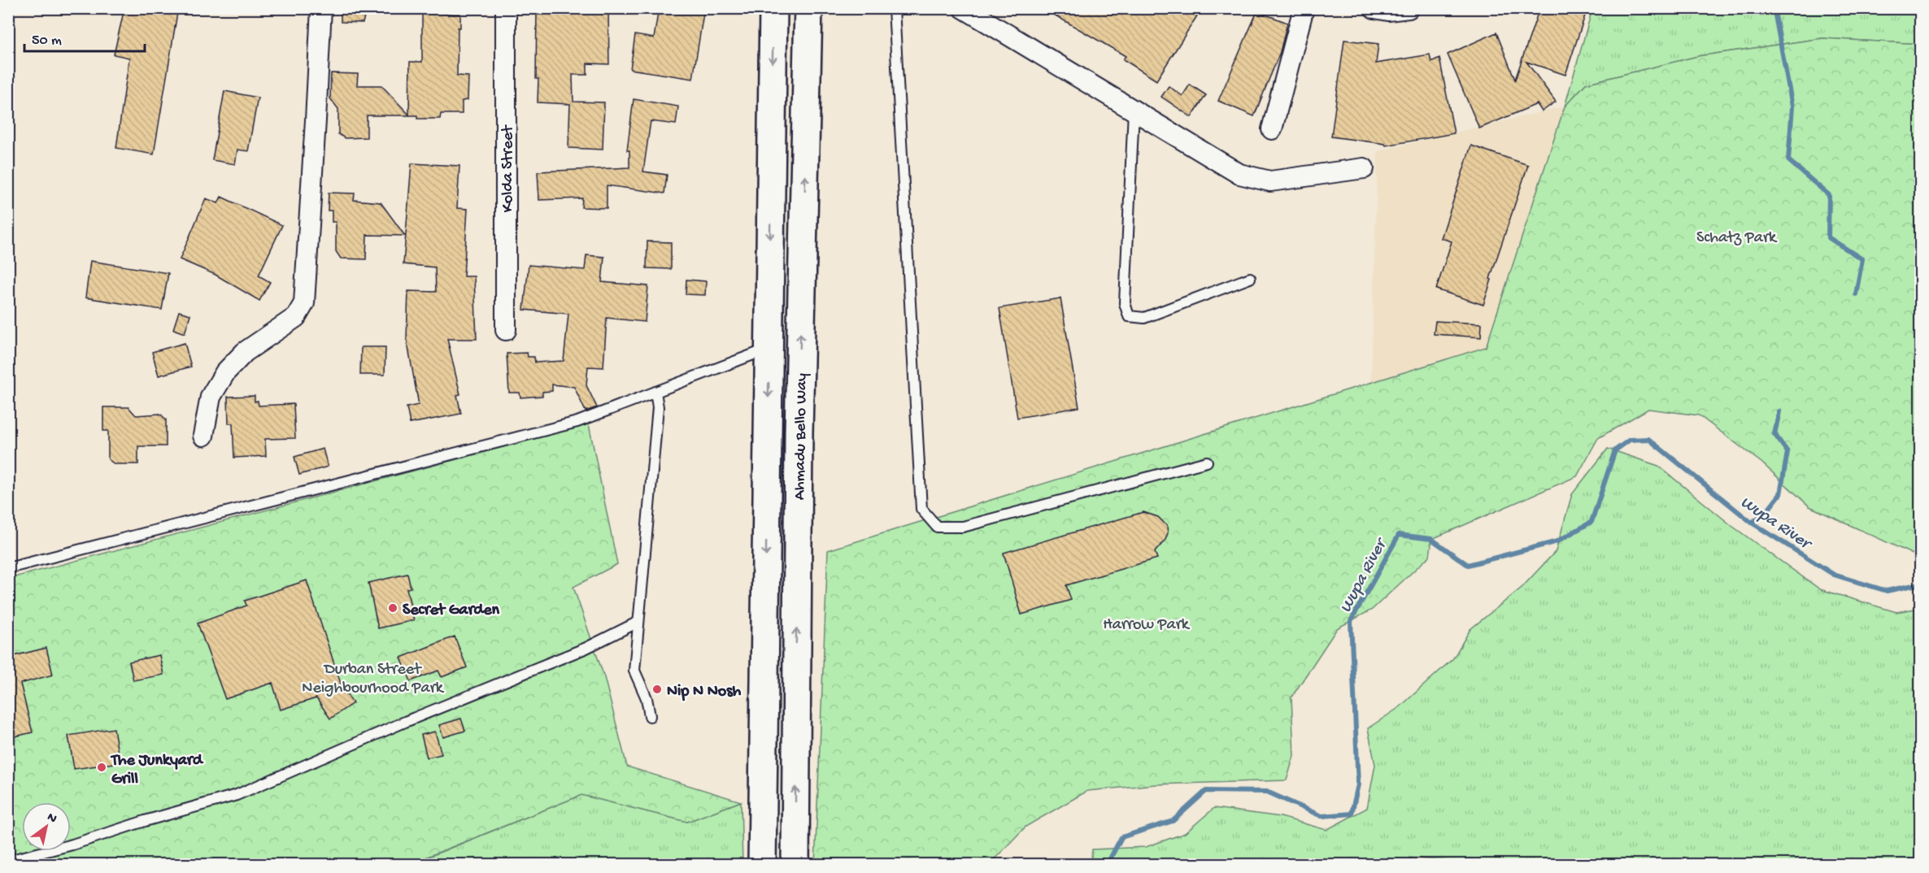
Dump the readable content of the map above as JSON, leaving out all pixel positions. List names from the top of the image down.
{
  "streets": {
    "main road": ["Ahmadu Bello Way"],
    "street": ["Kolda Street"]
  },
  "water": ["Wupa River"],
  "parks": ["Schatz Park", "Harrow Park", "Durban Street Neighbourhood Park"],
  "places": ["Secret Garden", "Nip N Nosh", "The Junkyard Grill"],
  "scale_bar": "50 m",
  "north": "top right"
}
